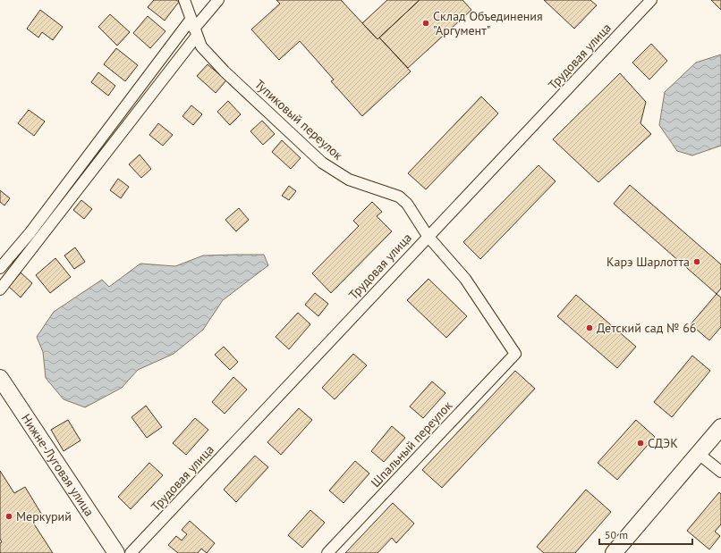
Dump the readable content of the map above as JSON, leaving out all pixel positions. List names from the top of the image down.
{
  "streets": {
    "street": [
      "Трудовая улица",
      "Тупиковый переулок",
      "Шпальный переулок",
      "Нижне-Луговая улица"
    ]
  },
  "crossings": [
    ["Трудовая улица", "Тупиковый переулок"],
    ["Тупиковый переулок", "Шпальный переулок"]
  ],
  "places": [
    "Склад Объединения \"Аргумент\"",
    "Карэ Шарлотта",
    "Детский сад № 66",
    "СДЭК",
    "Меркурий"
  ],
  "scale_bar": "50 m"
}
